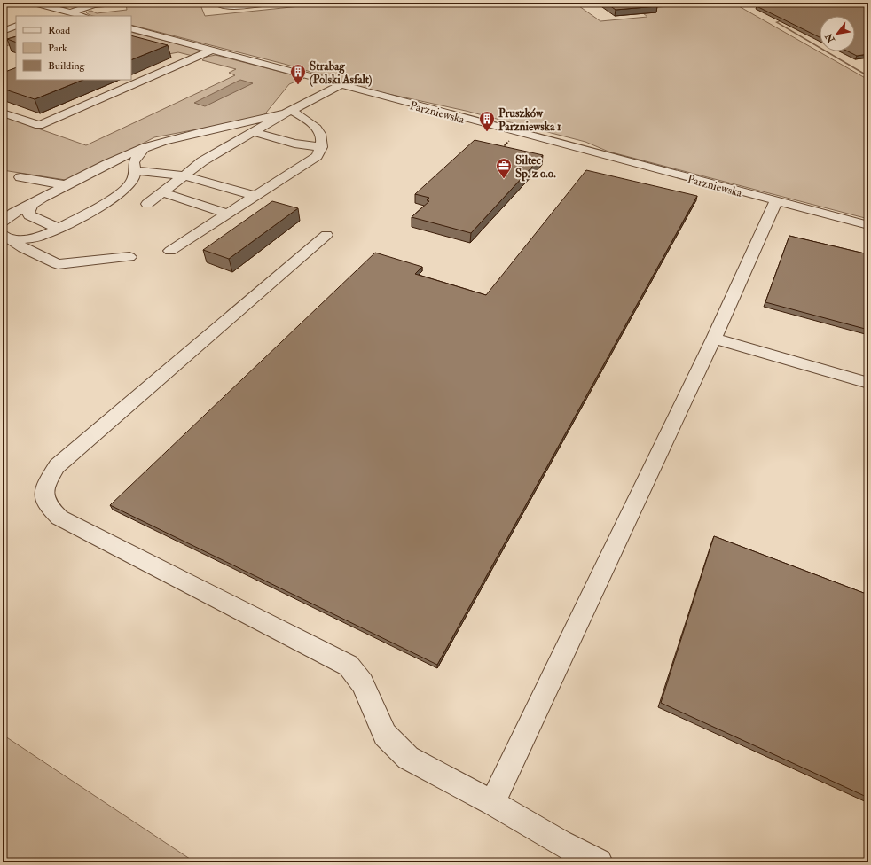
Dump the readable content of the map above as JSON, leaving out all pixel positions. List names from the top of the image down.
{
  "streets": {
    "street": ["Parzniewska"]
  },
  "places": {
    "building": ["Strabag (Polski Asfalt)", "Pruszków Parzniewska 1"],
    "office": ["Siltec Sp. z o.o."]
  },
  "legend": ["Road", "Park", "Building"],
  "north": "bottom left"
}
